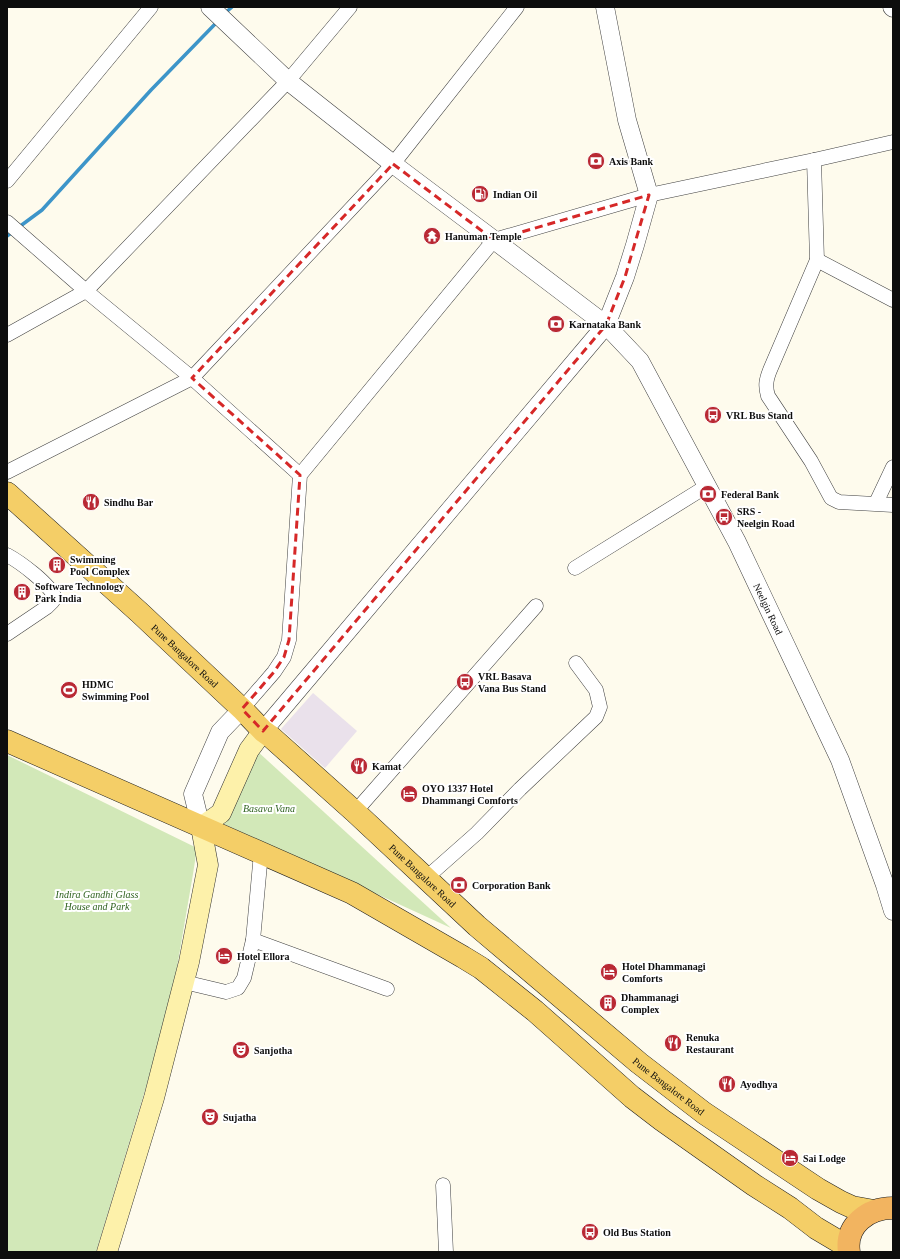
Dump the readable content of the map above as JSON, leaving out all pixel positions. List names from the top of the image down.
{
  "streets": {
    "main road": ["Pune Bangalore Road"],
    "street": ["Neelgin Road"]
  },
  "parks": ["Basava Vana", "Indira Gandhi Glass House and Park"],
  "places": {
    "bank": [
      "Axis Bank",
      "Karnataka Bank",
      "Federal Bank",
      "Corporation Bank"
    ],
    "fuel station": ["Indian Oil"],
    "temple": ["Hanuman Temple"],
    "bus stop": [
      "VRL Bus Stand",
      "SRS - Neelgin Road",
      "VRL Basava Vana Bus Stand",
      "Old Bus Station"
    ],
    "restaurant": [
      "Sindhu Bar",
      "Kamat",
      "Renuka Restaurant",
      "Ayodhya"
    ],
    "building": ["Swimming Pool Complex", "Software Technology Park India", "Dhammanagi Complex"],
    "sports": ["HDMC Swimming Pool"],
    "hotel": [
      "OYO 1337 Hotel Dhammangi Comforts",
      "Hotel Ellora",
      "Hotel Dhammanagi Comforts",
      "Sai Lodge"
    ],
    "theatre": ["Sanjotha", "Sujatha"]
  }
}
